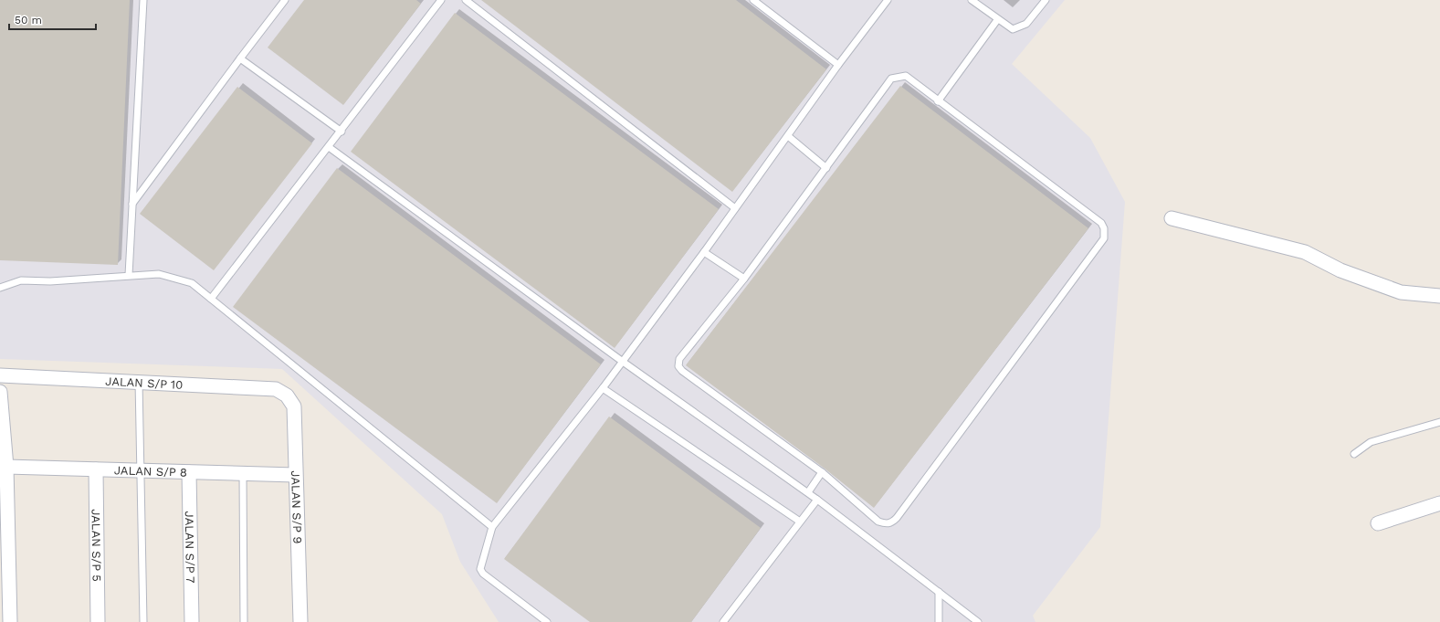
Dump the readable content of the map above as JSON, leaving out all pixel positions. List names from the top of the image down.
{
  "streets": {
    "street": [
      "JALAN S/P 10",
      "JALAN S/P 8",
      "JALAN S/P 9",
      "JALAN S/P 5",
      "JALAN S/P 7"
    ]
  },
  "crossings": [
    ["JALAN S/P 10", "JALAN S/P 9"],
    ["JALAN S/P 8", "JALAN S/P 9"],
    ["JALAN S/P 8", "JALAN S/P 5"],
    ["JALAN S/P 8", "JALAN S/P 7"]
  ],
  "scale_bar": "50 m"
}
